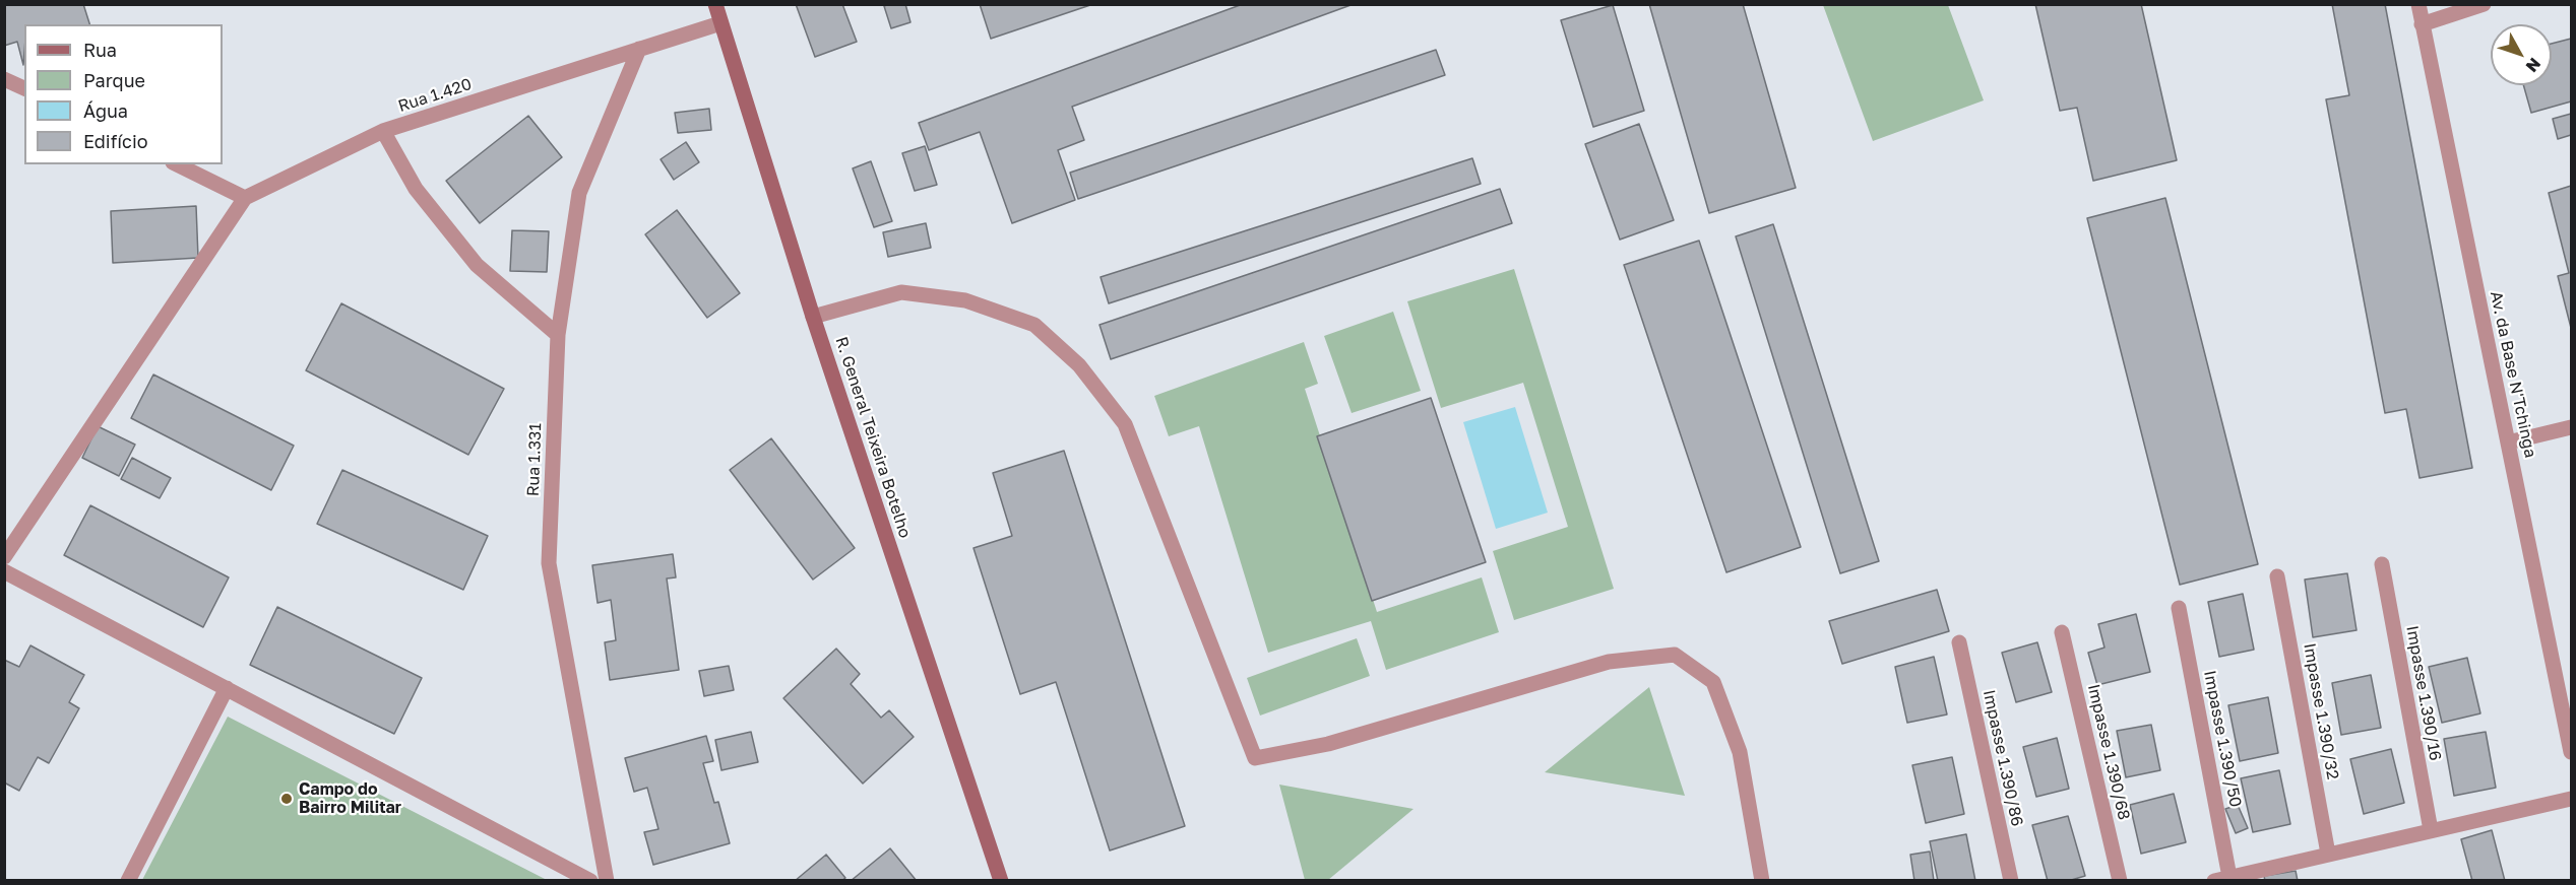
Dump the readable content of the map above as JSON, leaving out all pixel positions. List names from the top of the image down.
{
  "streets": {
    "street": [
      "Rua 1.420",
      "Av. da Base N'Tchinga",
      "R. General Teixeira Botelho",
      "Rua 1.331",
      "Impasse 1.390/16",
      "Impasse 1.390/32",
      "Impasse 1.390/50",
      "Impasse 1.390/68",
      "Impasse 1.390/86"
    ]
  },
  "crossings": [
    ["Rua 1.420", "R. General Teixeira Botelho"],
    ["Rua 1.420", "Rua 1.331"]
  ],
  "places": ["Campo do Bairro Militar"],
  "legend": [
    "Rua",
    "Parque",
    "Água",
    "Edifício"
  ],
  "north": "bottom right"
}
